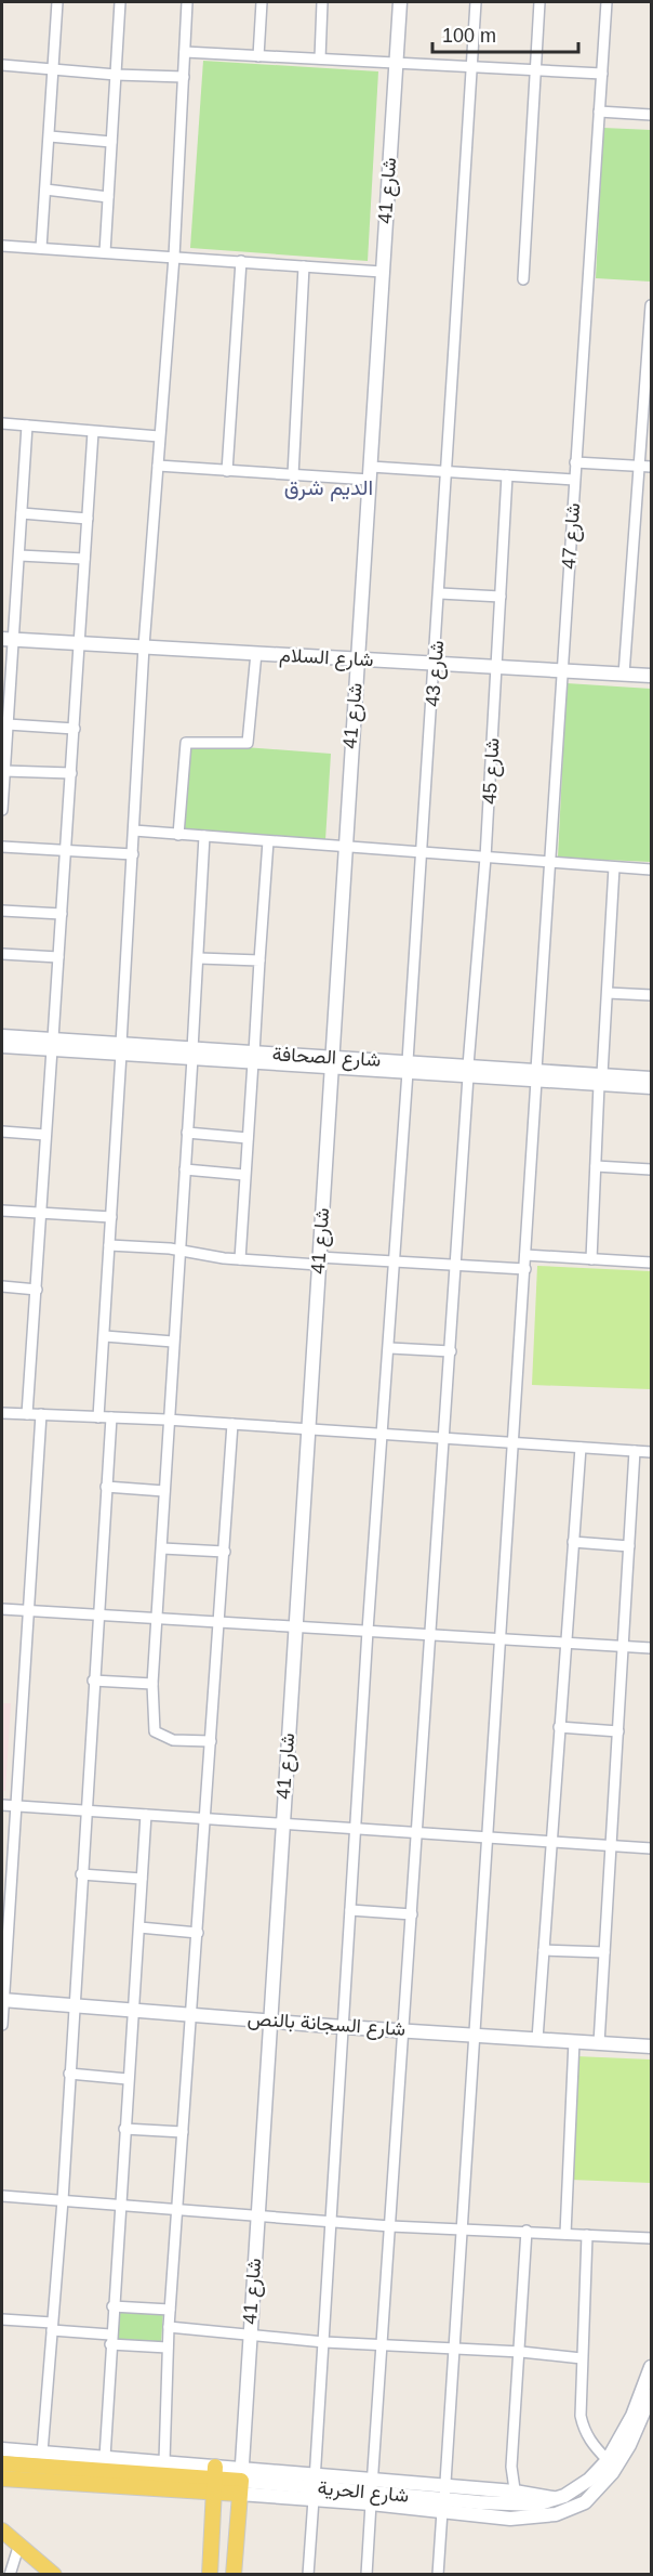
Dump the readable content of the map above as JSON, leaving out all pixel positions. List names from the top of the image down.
{
  "streets": {
    "main road": [
      "شارع 41",
      "شارع السلام",
      "شارع الصحافة",
      "شارع السجانة بالنص",
      "شارع الحرية"
    ],
    "street": ["شارع 47", "شارع 43", "شارع 45"]
  },
  "crossings": [
    ["شارع 41", "شارع السلام"],
    ["شارع 41", "شارع الصحافة"],
    ["شارع 41", "شارع السجانة بالنص"],
    ["شارع 41", "شارع الحرية"],
    ["شارع 47", "شارع السلام"],
    ["شارع 47", "شارع الصحافة"],
    ["شارع 47", "شارع السجانة بالنص"],
    ["شارع 47", "شارع الحرية"],
    ["شارع السلام", "شارع 43"],
    ["شارع السلام", "شارع 45"],
    ["شارع 43", "شارع الصحافة"],
    ["شارع 43", "شارع السجانة بالنص"],
    ["شارع 43", "شارع الحرية"],
    ["شارع 45", "شارع الصحافة"],
    ["شارع 45", "شارع السجانة بالنص"],
    ["شارع 45", "شارع الحرية"]
  ],
  "districts": ["الديم شرق"],
  "scale_bar": "100 m"
}
